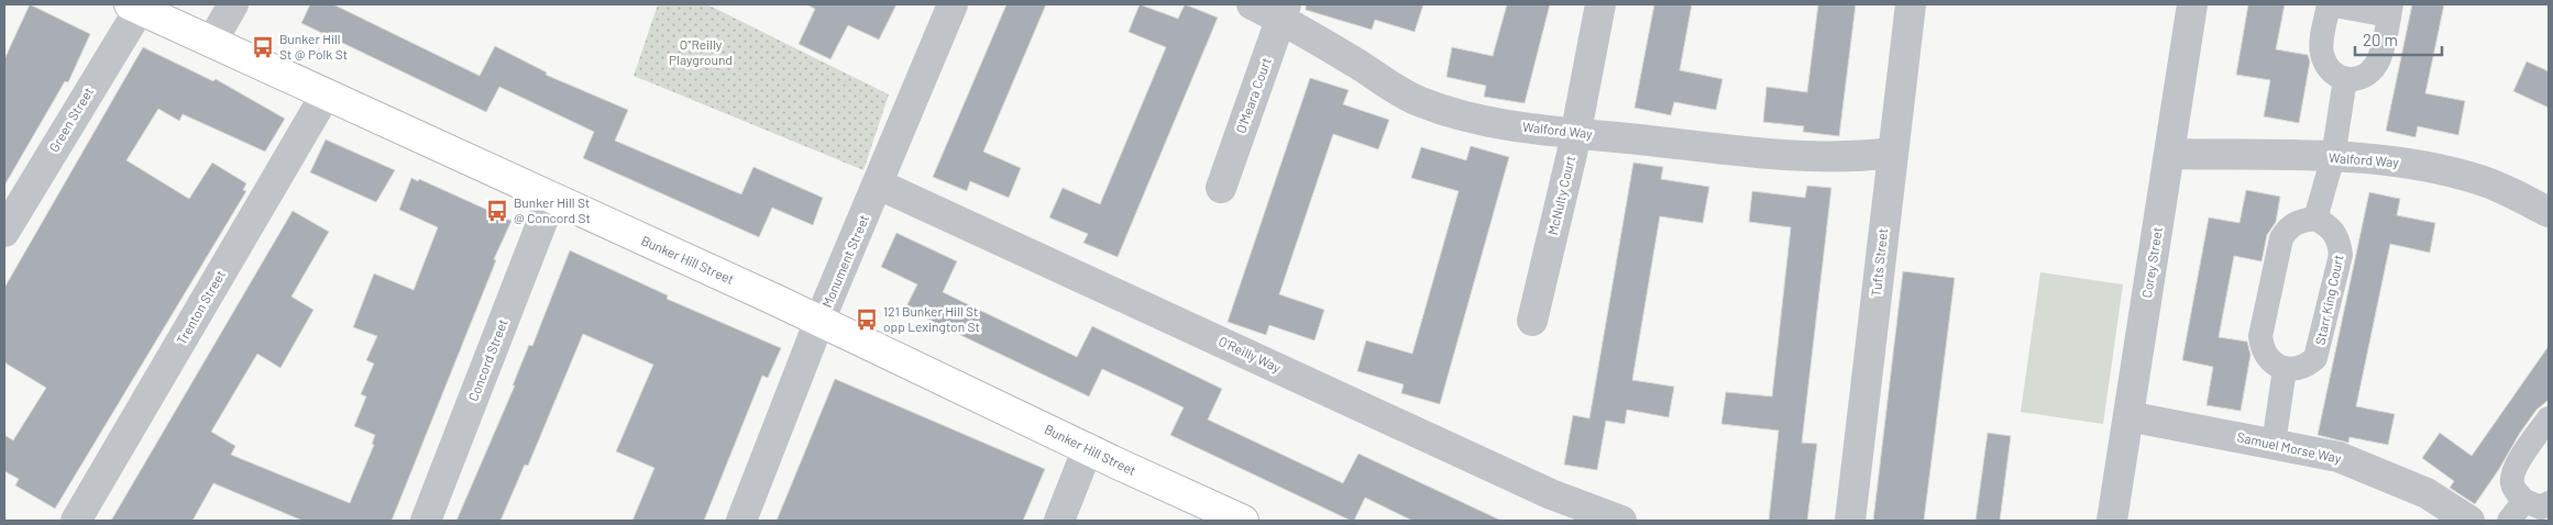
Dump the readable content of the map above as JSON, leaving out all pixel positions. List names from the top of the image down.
{
  "streets": {
    "main road": ["Bunker Hill Street"],
    "street": [
      "O'Meara Court",
      "Green Street",
      "Walford Way",
      "McNulty Court",
      "Monument Street",
      "Tufts Street",
      "Corey Street",
      "Starr King Court",
      "Trenton Street",
      "O'Reilly Way",
      "Concord Street",
      "Samuel Morse Way"
    ]
  },
  "crossings": [
    ["O'Meara Court", "Walford Way"],
    ["Green Street", "Bunker Hill Street"],
    ["Walford Way", "McNulty Court"],
    ["Walford Way", "Tufts Street"],
    ["Walford Way", "Corey Street"],
    ["Bunker Hill Street", "Monument Street"],
    ["Bunker Hill Street", "Trenton Street"],
    ["Bunker Hill Street", "Concord Street"],
    ["Monument Street", "O'Reilly Way"],
    ["Corey Street", "Samuel Morse Way"]
  ],
  "parks": ["O\"Reilly Playground"],
  "places": {
    "bus stop": ["Bunker Hill St @ Polk St", "Bunker Hill St @ Concord St", "121 Bunker Hill St opp Lexington St"]
  },
  "scale_bar": "20 m"
}
